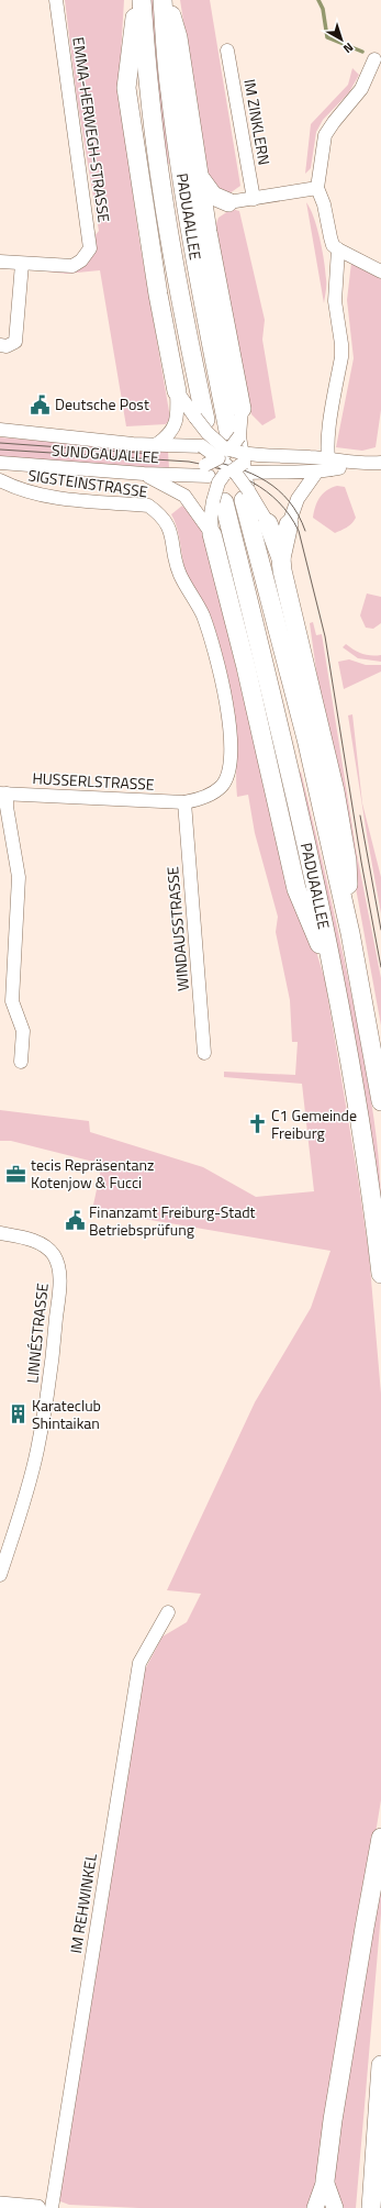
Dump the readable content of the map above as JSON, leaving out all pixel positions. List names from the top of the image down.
{
  "streets": {
    "highway": ["PADUAALLEE"],
    "street": [
      "IM ZINKLERN",
      "EMMA-HERWEGH-STRASSE",
      "SUNDGAUALLEE",
      "SIGSTEINSTRASSE",
      "HUSSERLSTRASSE",
      "WINDAUSSTRASSE",
      "LINNÉSTRASSE",
      "IM REHWINKEL"
    ]
  },
  "crossings": [
    ["SIGSTEINSTRASSE", "HUSSERLSTRASSE"],
    ["SIGSTEINSTRASSE", "WINDAUSSTRASSE"],
    ["HUSSERLSTRASSE", "WINDAUSSTRASSE"]
  ],
  "places": {
    "public building": ["Deutsche Post", "Finanzamt Freiburg-Stadt Betriebsprüfung"],
    "church": ["C1 Gemeinde Freiburg"],
    "office": ["tecis Repräsentanz Kotenjow & Fucci"],
    "building": ["Karateclub Shintaikan"]
  },
  "north": "bottom right"
}
